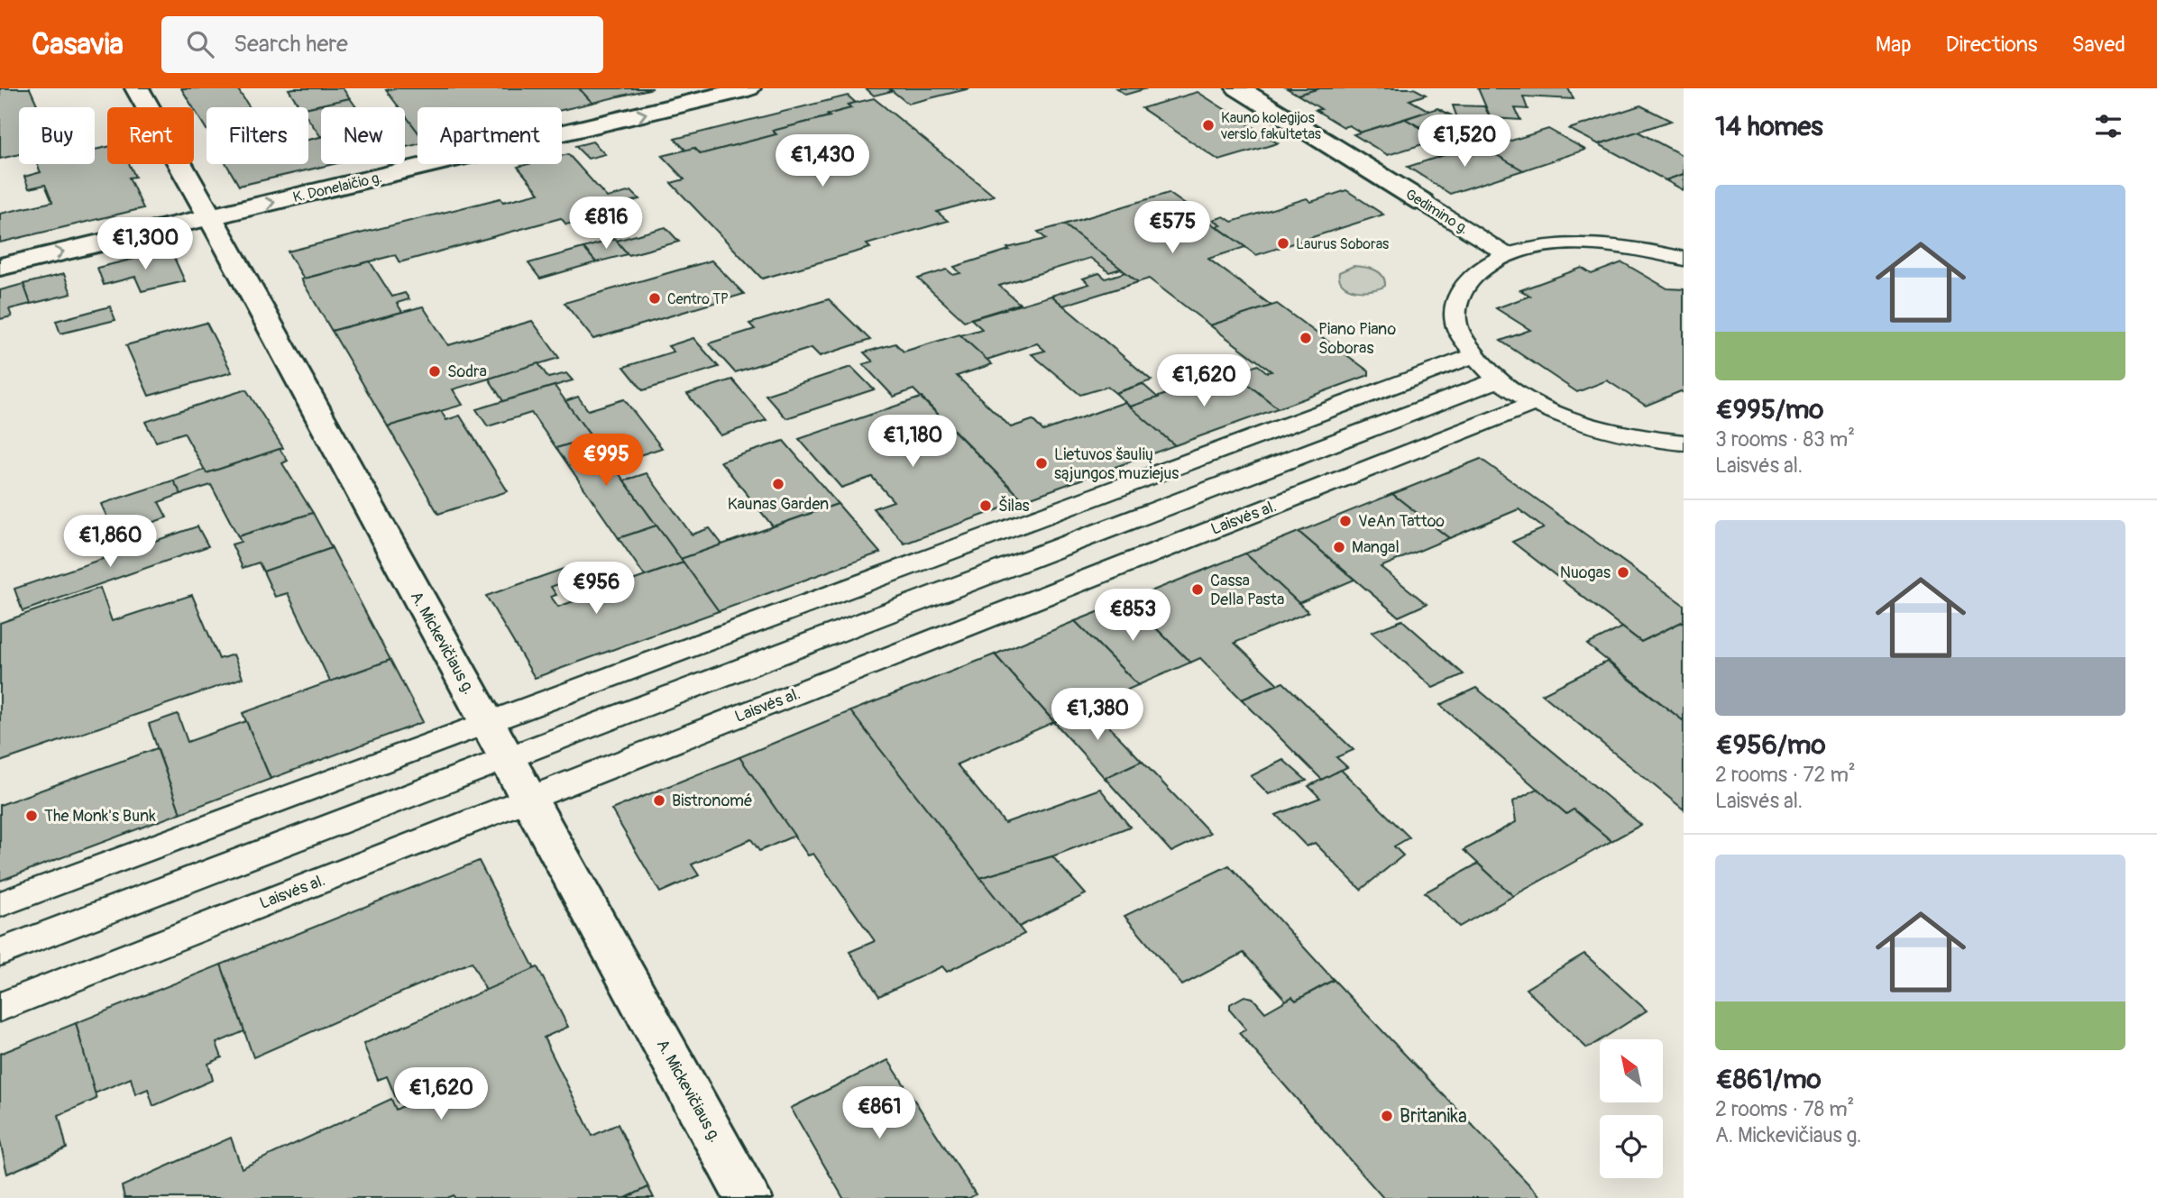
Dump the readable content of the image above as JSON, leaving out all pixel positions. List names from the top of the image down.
{
  "streets": {
    "street": [
      "K. Donelaičio g.",
      "Gedimino g.",
      "Laisvės al.",
      "A. Mickevičiaus g."
    ]
  },
  "crossings": [
    ["K. Donelaičio g.", "A. Mickevičiaus g."],
    ["Laisvės al.", "A. Mickevičiaus g."]
  ],
  "one_way": ["K. Donelaičio g."],
  "places": [
    "Kauno kolegijos verslo fakultetas",
    "Laurus Soboras",
    "Centro TP",
    "Piano Piano Soboras",
    "Sodra",
    "Lietuvos šaulių sąjungos muziejus",
    "Kaunas Garden",
    "Šilas",
    "VeAn Tattoo",
    "Mangal",
    "Nuogas",
    "Cassa Della Pasta",
    "Bistronomé",
    "The Monk's Bunk",
    "Britanika"
  ],
  "north": "top left",
  "page": {
    "header": "Casavia",
    "search": "Search here",
    "nav": ["Map", "Directions", "Saved"],
    "heading": "14 homes",
    "chip": [
      "Buy",
      "Rent",
      "Filters",
      "New",
      "Apartment"
    ],
    "price": [
      "€1,520",
      "€1,430",
      "€816",
      "€575",
      "€1,300",
      "€1,620",
      "€1,180",
      "€995",
      "€1,860",
      "€956",
      "€853",
      "€1,380",
      "€1,620",
      "€861"
    ],
    "list": [
      {
        "name": "€995/mo",
        "note": "3 rooms · 83 m² · Laisvės al."
      },
      {
        "name": "€956/mo",
        "note": "2 rooms · 72 m² · Laisvės al."
      },
      {
        "name": "€861/mo",
        "note": "2 rooms · 78 m² · A. Mickevičiaus g."
      }
    ]
  }
}
